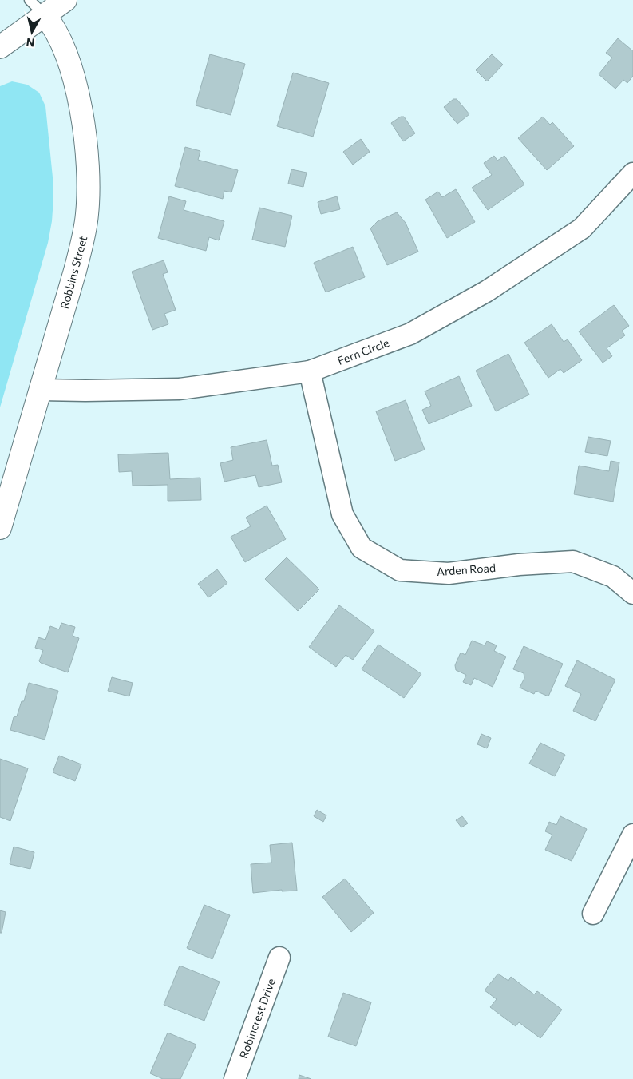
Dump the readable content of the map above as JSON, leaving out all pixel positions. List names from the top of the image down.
{
  "streets": {
    "street": [
      "Robbins Street",
      "Fern Circle",
      "Arden Road",
      "Robincrest Drive"
    ]
  },
  "crossings": [
    ["Robbins Street", "Fern Circle"],
    ["Fern Circle", "Arden Road"]
  ],
  "north": "bottom"
}
